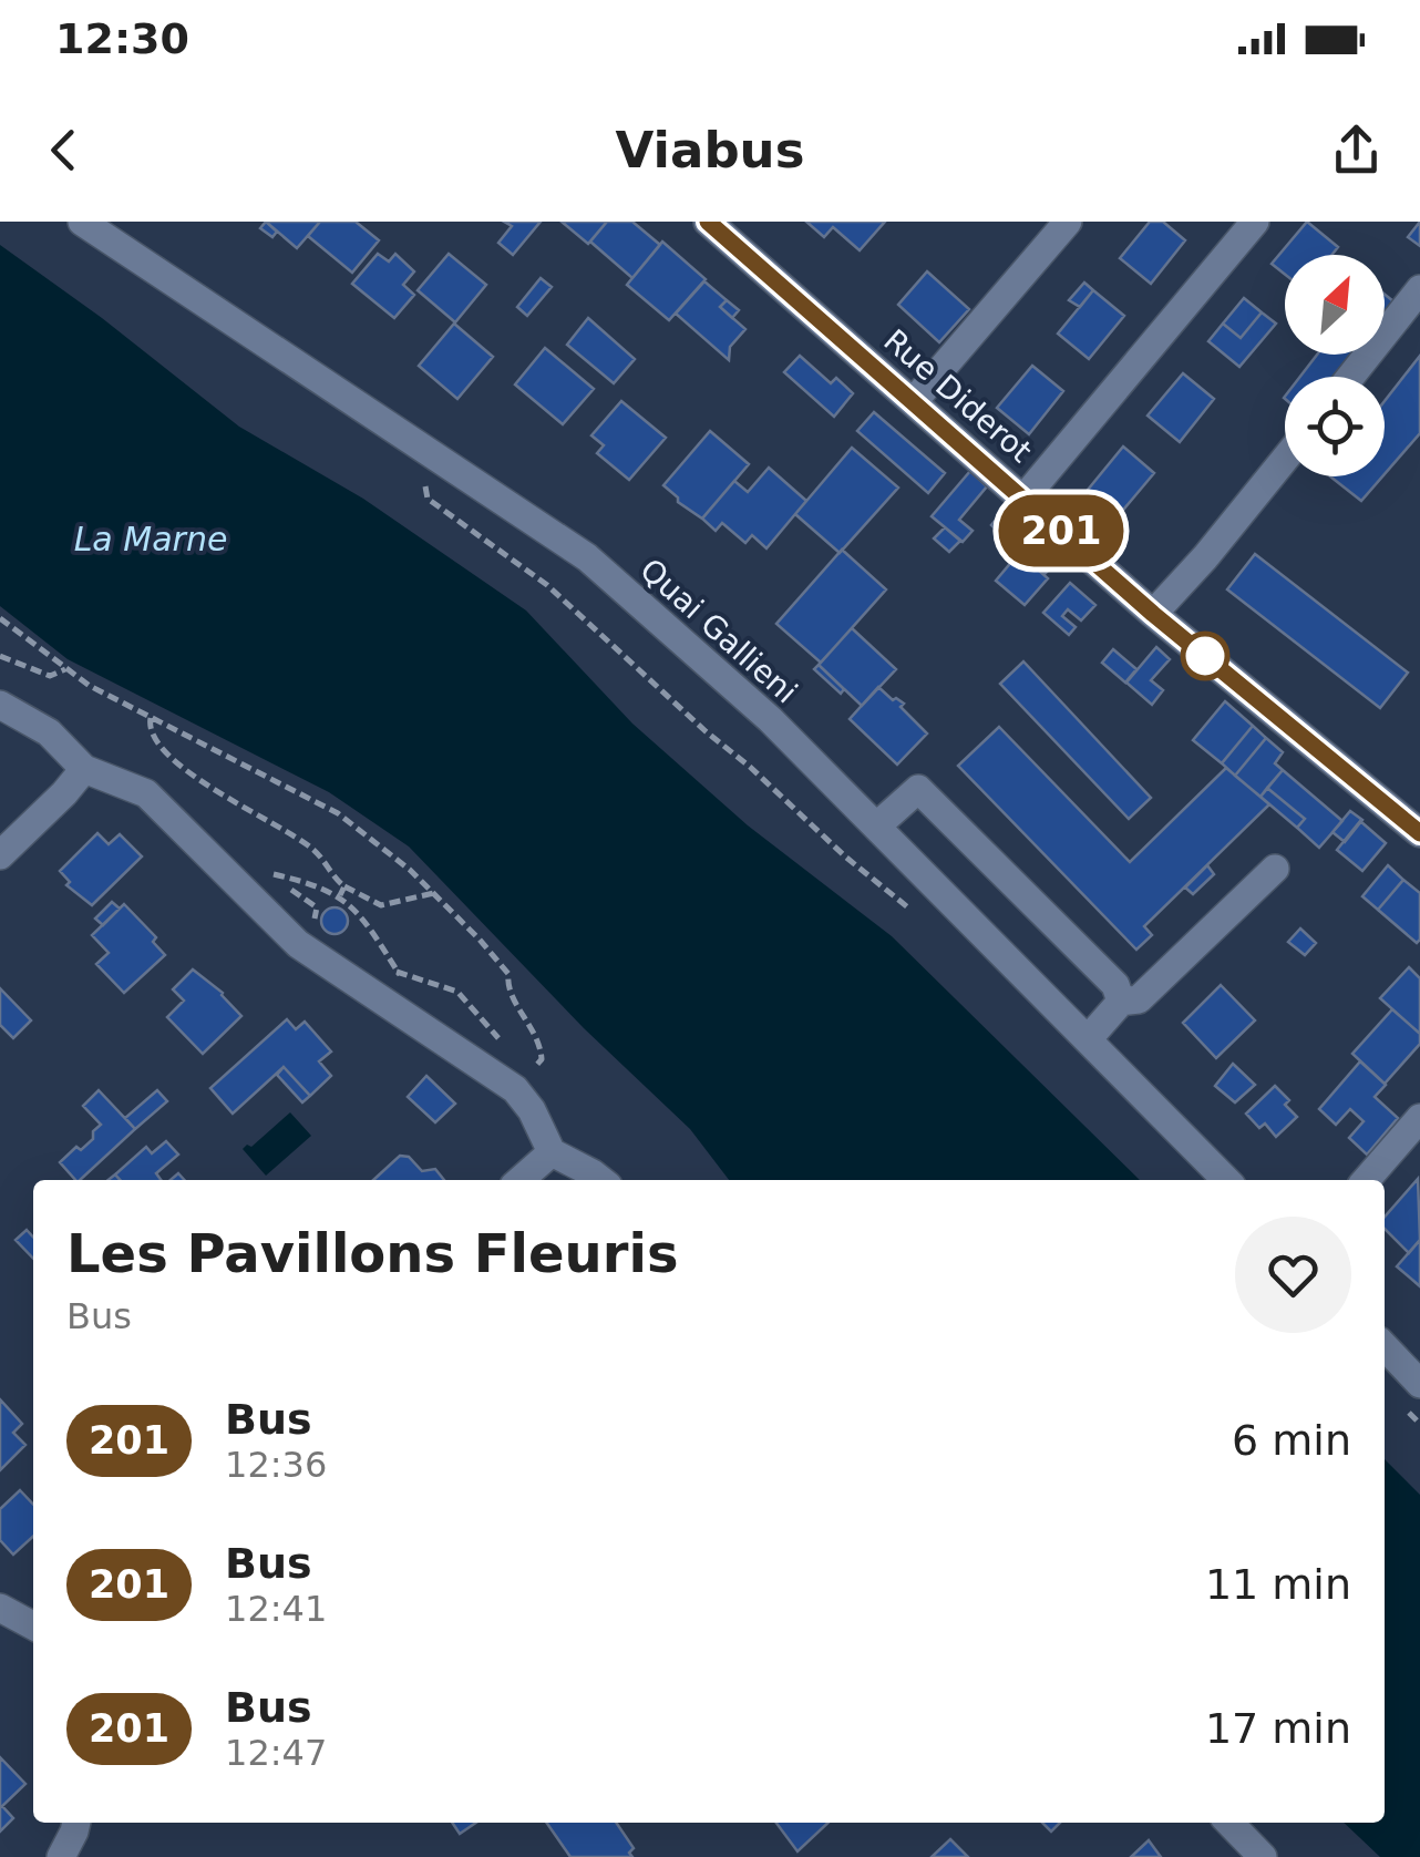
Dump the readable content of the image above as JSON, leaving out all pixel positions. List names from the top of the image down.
{
  "streets": {
    "street": ["Rue Diderot", "Quai Gallieni"]
  },
  "water": ["La Marne"],
  "lines": ["bus line 201"],
  "north": "top right",
  "page": {
    "status": "12:30",
    "header": "Viabus",
    "on_map": "201",
    "heading": ["Les Pavillons Fleuris", "Bus"],
    "list": [
      {
        "mark": "201",
        "name": "Bus",
        "note": "12:36",
        "value": "6 min"
      },
      {
        "mark": "201",
        "name": "Bus",
        "note": "12:41",
        "value": "11 min"
      },
      {
        "mark": "201",
        "name": "Bus",
        "note": "12:47",
        "value": "17 min"
      }
    ]
  }
}
